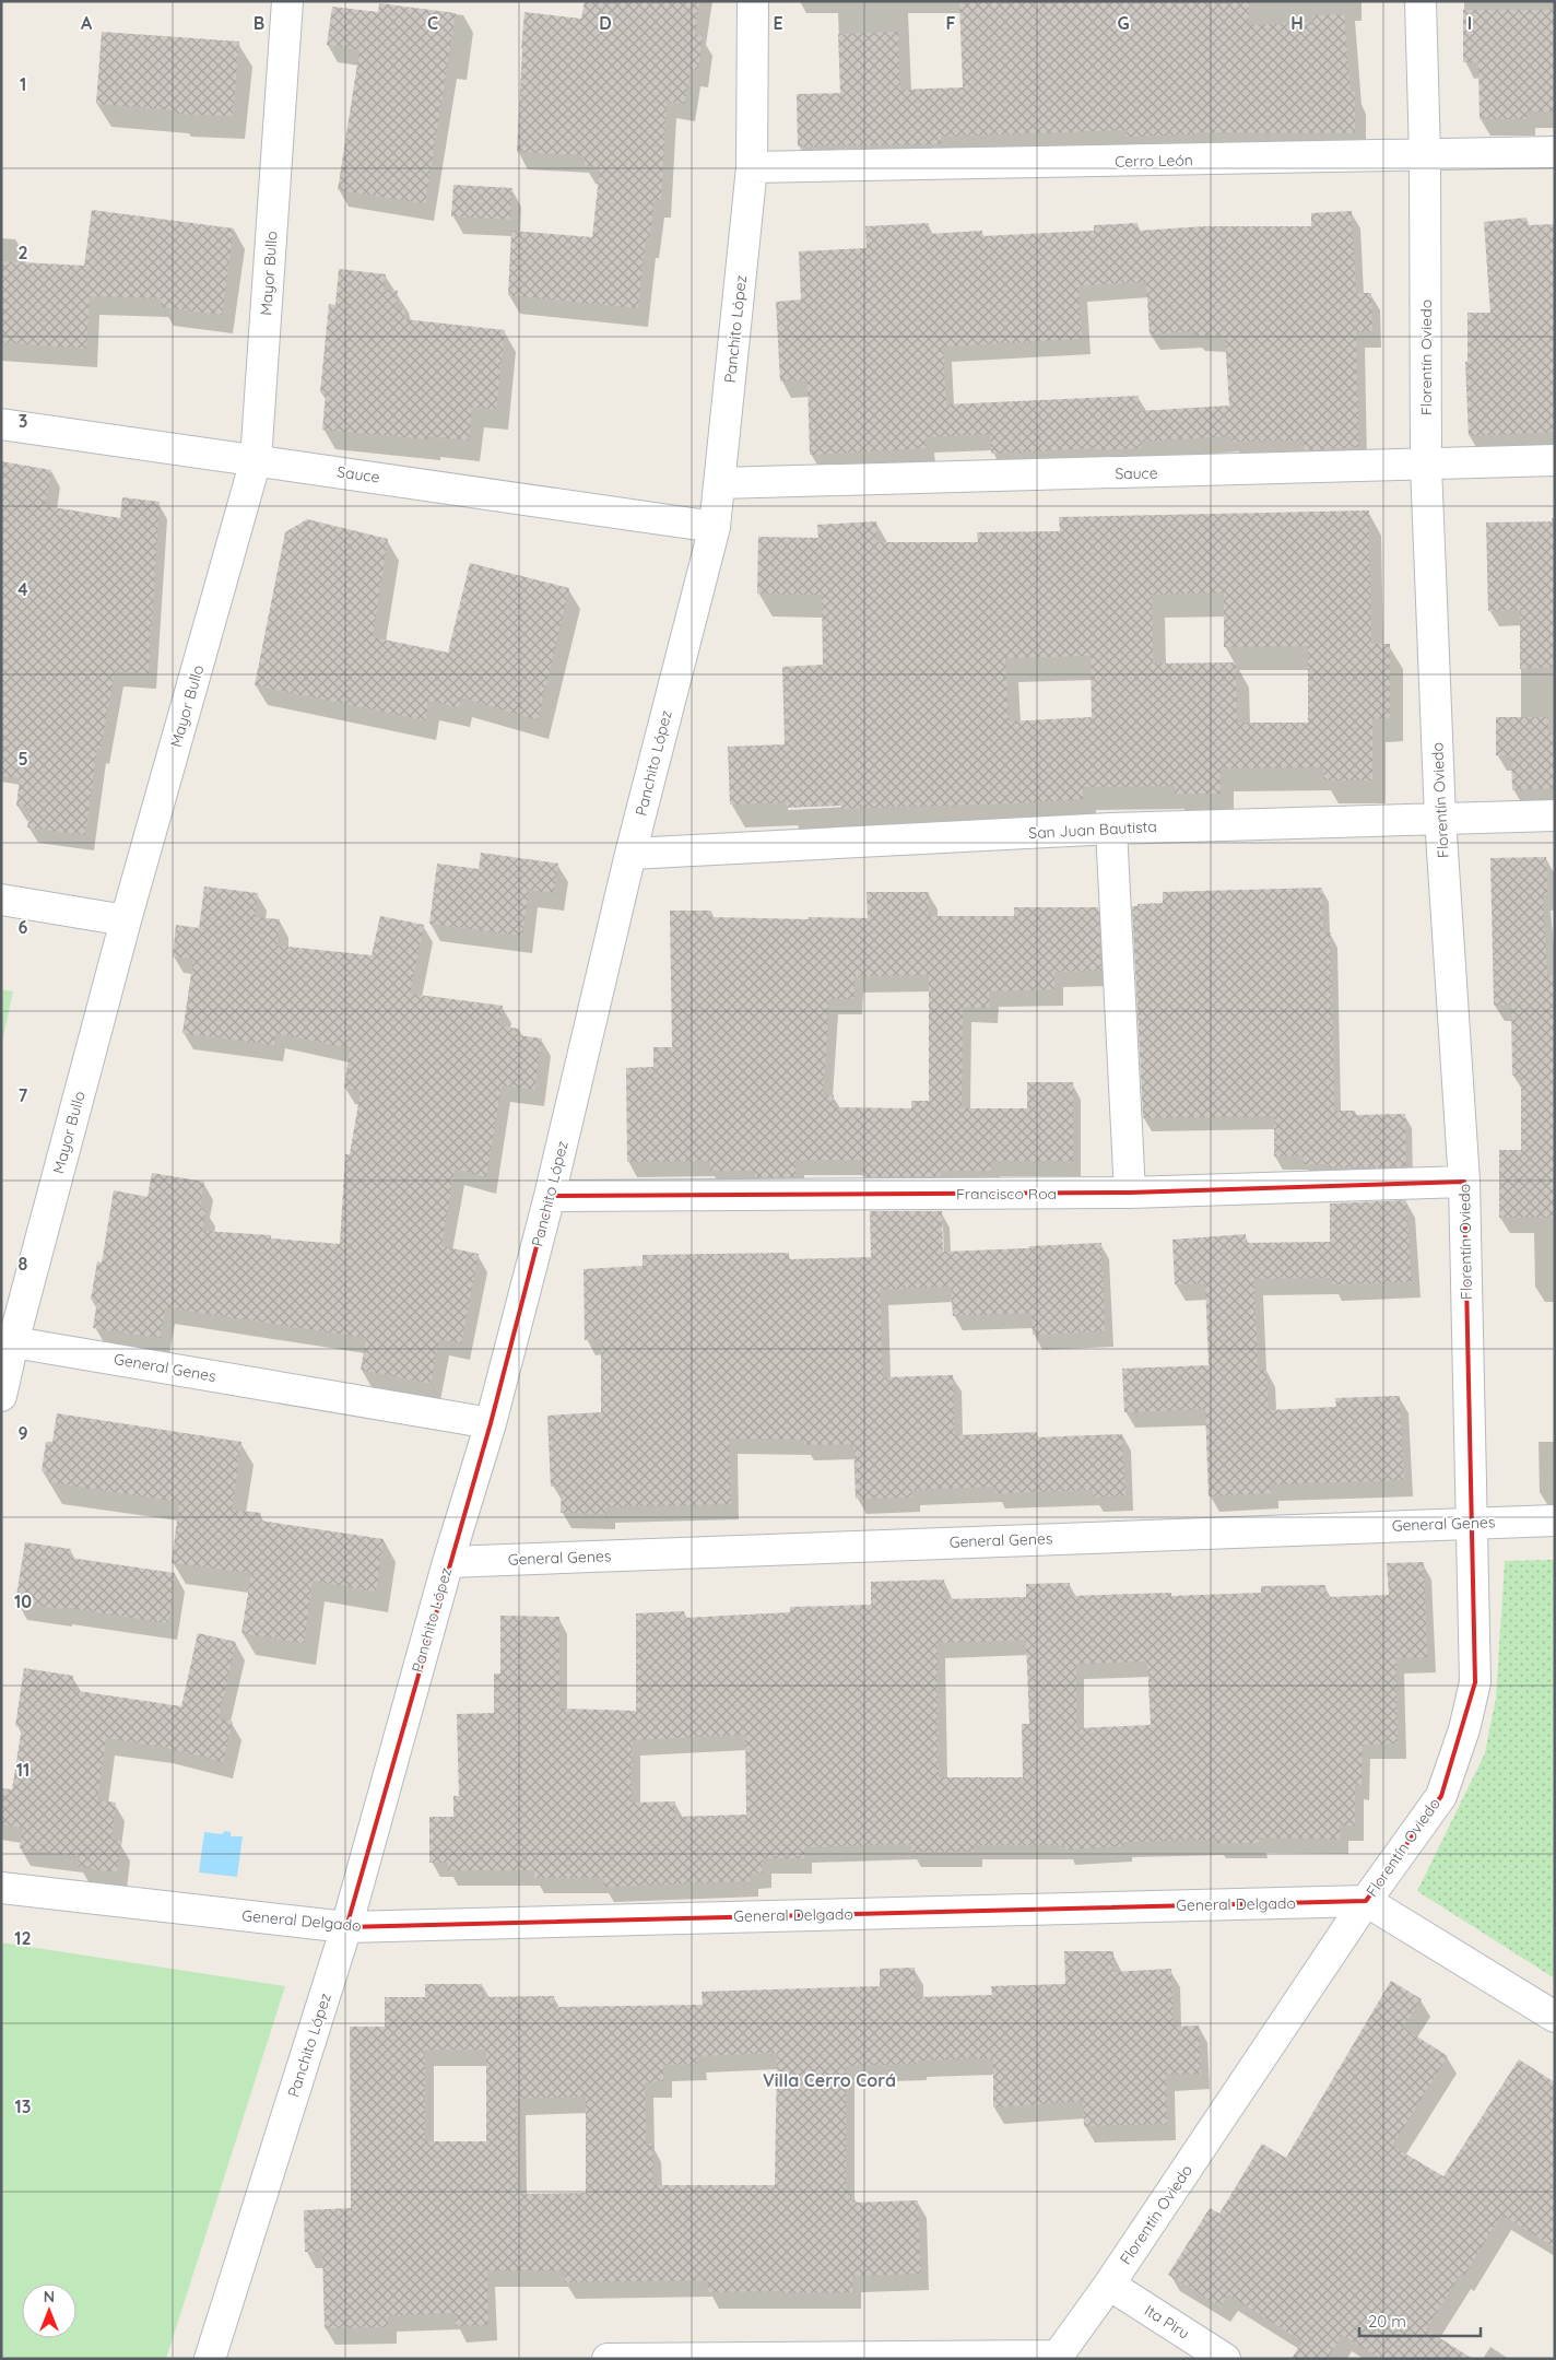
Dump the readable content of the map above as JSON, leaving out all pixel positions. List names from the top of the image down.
{
  "streets": {
    "street": [
      "Cerro León",
      "Mayor Bullo",
      "Panchito López",
      "Florentín Oviedo",
      "Sauce",
      "San Juan Bautista",
      "Francisco Roa",
      "General Genes",
      "General Delgado",
      "Ita Piru"
    ]
  },
  "crossings": [
    ["Cerro León", "Panchito López"],
    ["Cerro León", "Florentín Oviedo"],
    ["Mayor Bullo", "Sauce"],
    ["Mayor Bullo", "General Genes"],
    ["Panchito López", "Sauce"],
    ["Panchito López", "San Juan Bautista"],
    ["Panchito López", "Francisco Roa"],
    ["Panchito López", "General Genes"],
    ["Panchito López", "General Delgado"],
    ["Florentín Oviedo", "Sauce"],
    ["Florentín Oviedo", "San Juan Bautista"],
    ["Florentín Oviedo", "Francisco Roa"],
    ["Florentín Oviedo", "General Genes"],
    ["Florentín Oviedo", "General Delgado"],
    ["Florentín Oviedo", "Ita Piru"]
  ],
  "districts": ["Villa Cerro Corá"],
  "scale_bar": "20 m",
  "north": "top",
  "grid": {
    "columns": [
      "A",
      "B",
      "C",
      "D",
      "E",
      "F",
      "G",
      "H",
      "I"
    ],
    "rows": [
      "1",
      "2",
      "3",
      "4",
      "5",
      "6",
      "7",
      "8",
      "9",
      "10",
      "11",
      "12",
      "13"
    ]
  }
}
